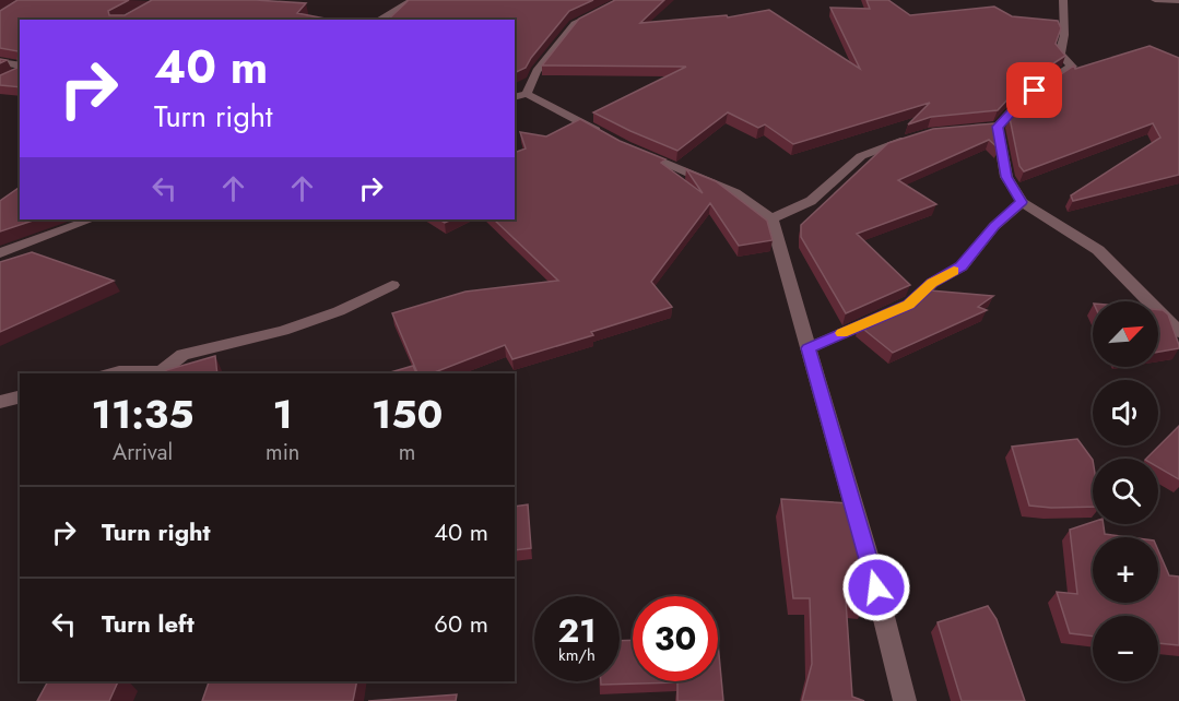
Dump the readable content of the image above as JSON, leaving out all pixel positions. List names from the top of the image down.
{
  "north": "top right",
  "page": {
    "turn": ["40 m", "Turn right"],
    "map_buttons": ["+", "−"],
    "eta": [
      "11:35",
      "Arrival",
      "1",
      "min",
      "150",
      "m"
    ],
    "list": [
      {
        "name": "Turn right",
        "value": "40 m"
      },
      {
        "name": "Turn left",
        "value": "60 m"
      }
    ],
    "speed": "21 km/h",
    "limit": "30"
  }
}
